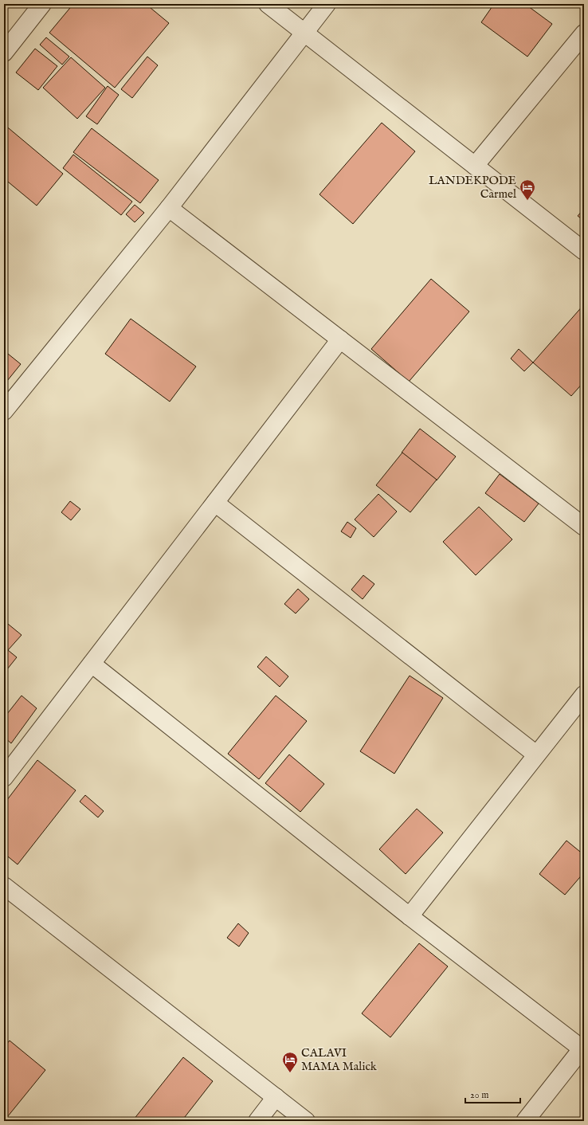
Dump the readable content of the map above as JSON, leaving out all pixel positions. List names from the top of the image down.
{
  "places": {
    "hotel": ["LANDEKPODE Carmel", "CALAVI MAMA Malick"]
  },
  "scale_bar": "20 m"
}
